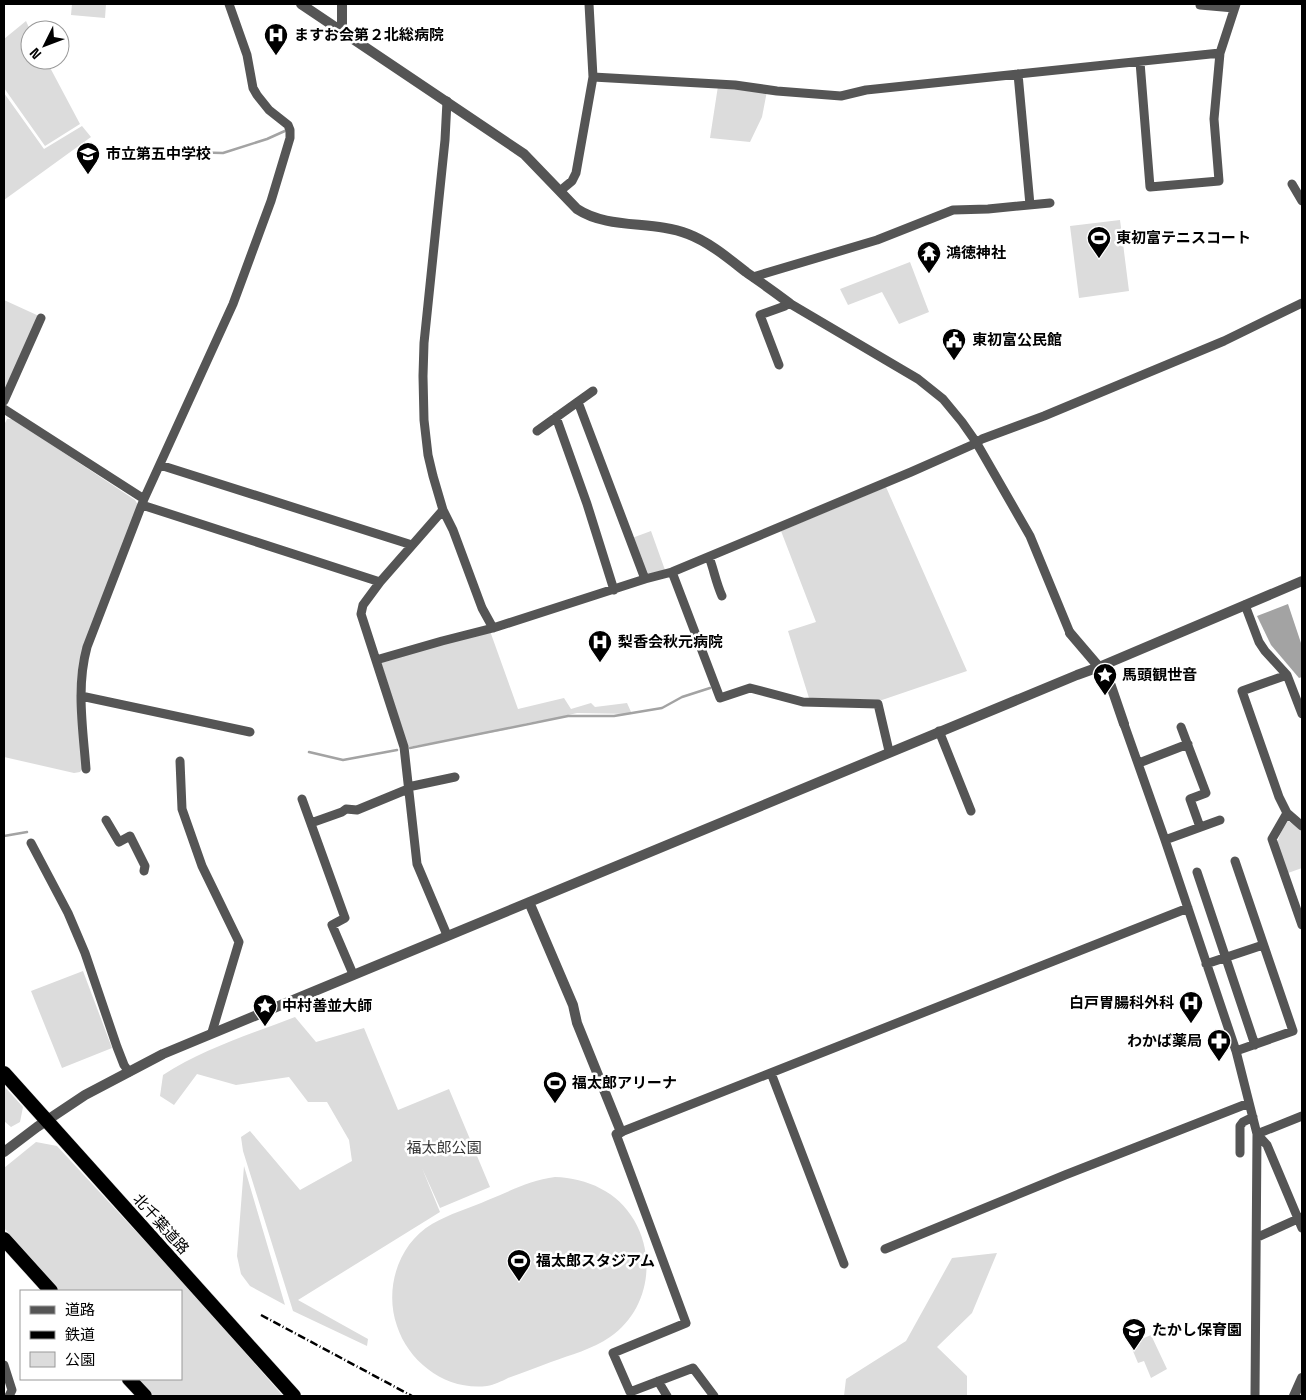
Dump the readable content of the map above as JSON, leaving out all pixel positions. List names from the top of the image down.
{
  "streets": {
    "highway": ["北千葉道路"]
  },
  "parks": ["福太郎公園"],
  "places": {
    "hospital": ["ますお会第２北総病院", "梨香会秋元病院", "白戸胃腸科外科"],
    "school or university": ["市立第五中学校", "たかし保育園"],
    "sports": ["東初富テニスコート", "福太郎アリーナ", "福太郎スタジアム"],
    "temple": ["鴻徳神社"],
    "public building": ["東初富公民館"],
    "place": ["馬頭観世音", "中村善並大師"],
    "pharmacy": ["わかば薬局"]
  },
  "legend": ["道路", "鉄道", "公園"],
  "north": "bottom left"
}
